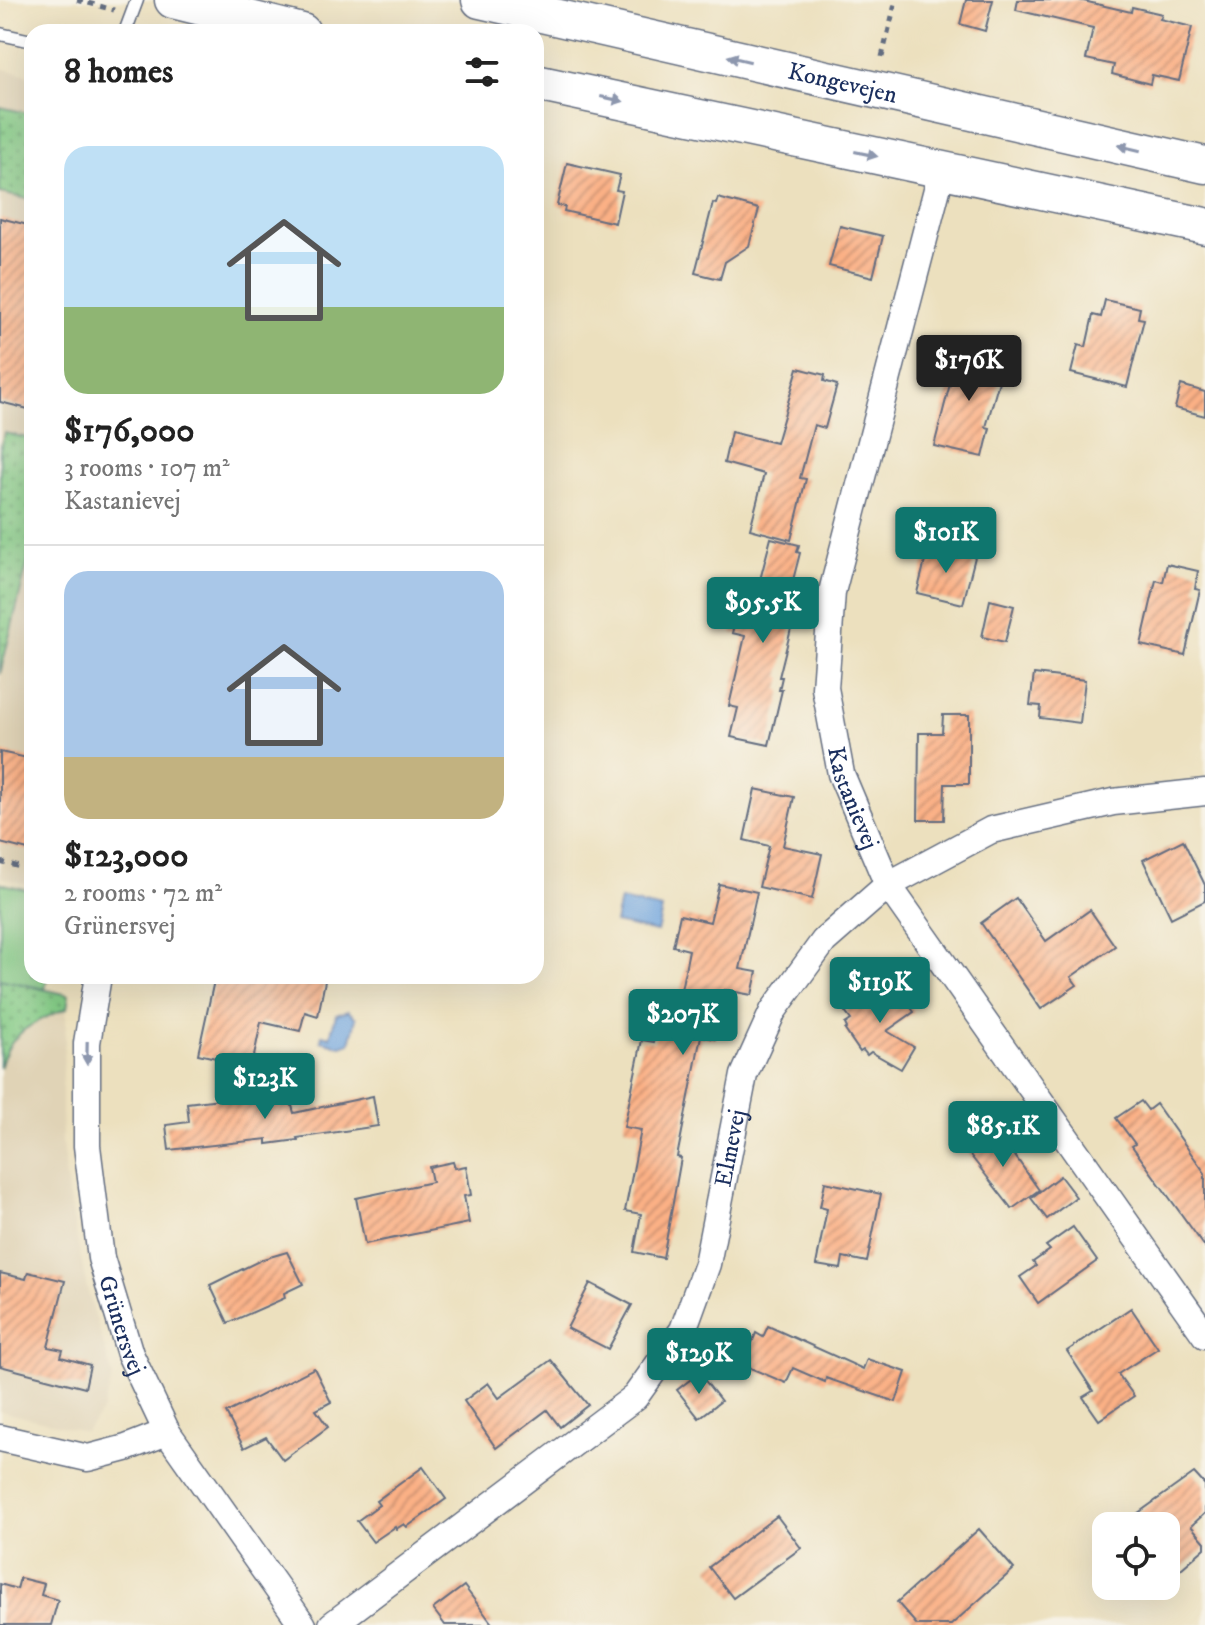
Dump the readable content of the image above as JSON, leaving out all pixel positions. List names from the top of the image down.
{
  "streets": {
    "main road": ["Kongevejen"],
    "street": ["Kastanievej", "Elmevej", "Grünersvej"]
  },
  "crossings": [
    ["Kastanievej", "Elmevej"]
  ],
  "one_way": ["Grünersvej"],
  "page": {
    "heading": "8 homes",
    "list": [
      {
        "name": "$176,000",
        "note": "3 rooms · 107 m² · Kastanievej"
      },
      {
        "name": "$123,000",
        "note": "2 rooms · 72 m² · Grünersvej"
      }
    ],
    "price": [
      "$176K",
      "$101K",
      "$95.5K",
      "$119K",
      "$207K",
      "$123K",
      "$85.1K",
      "$129K"
    ]
  }
}
